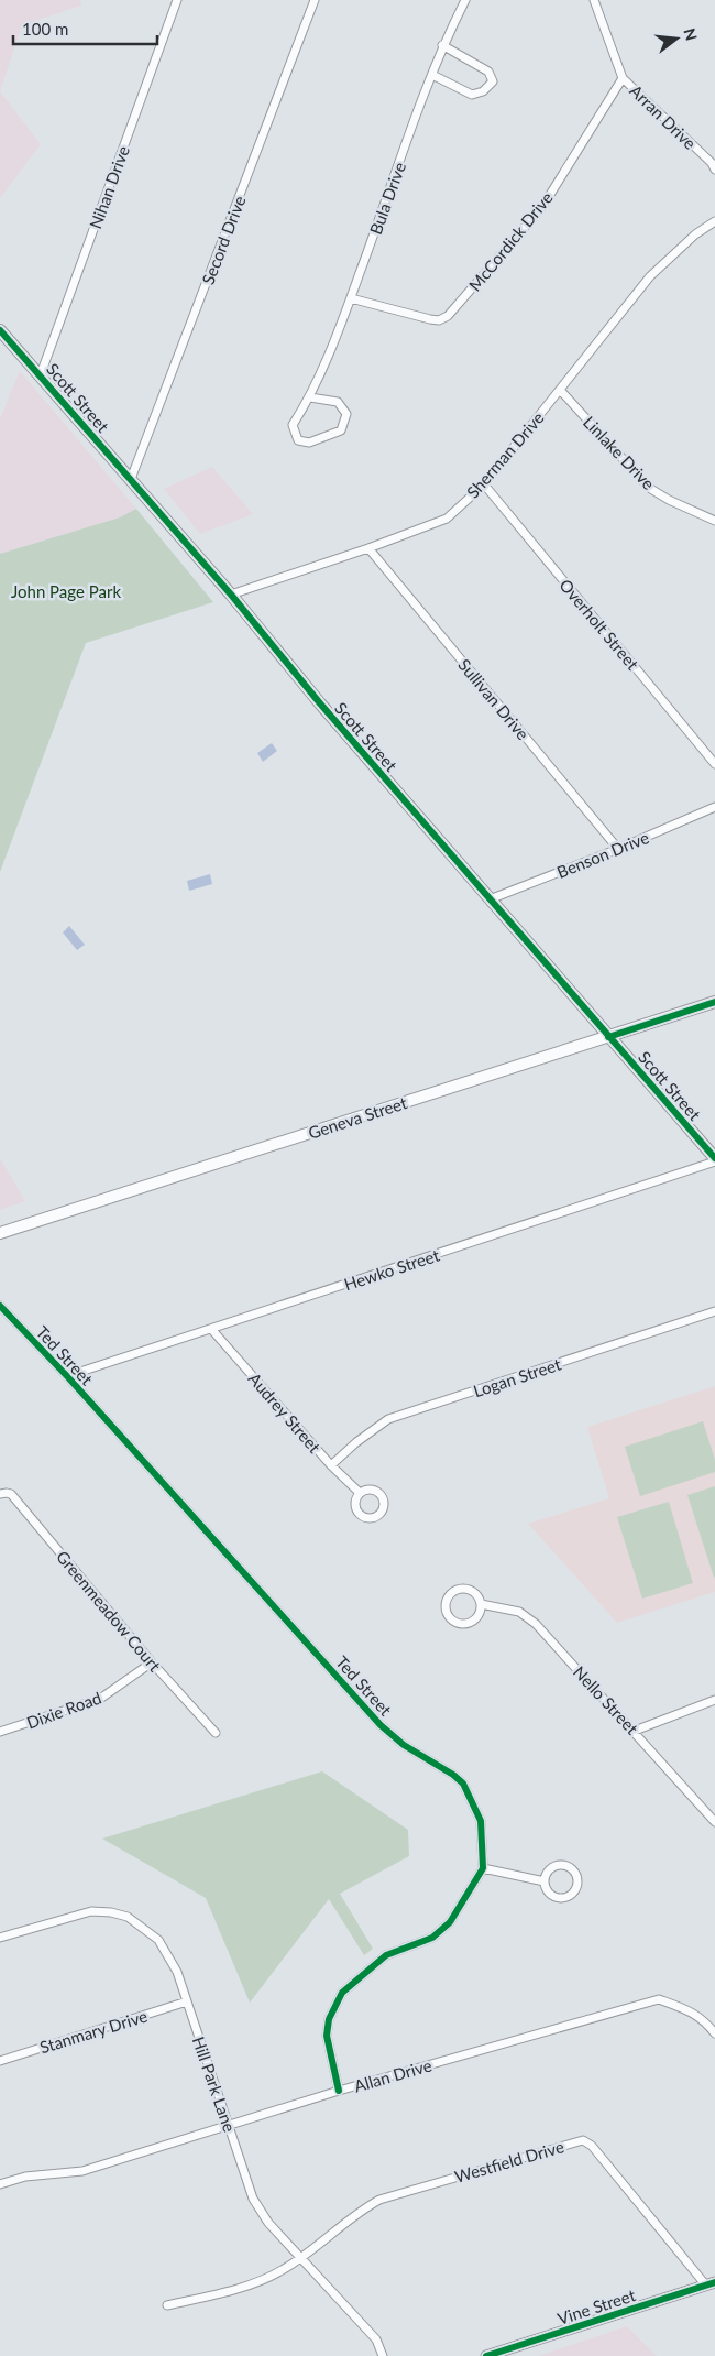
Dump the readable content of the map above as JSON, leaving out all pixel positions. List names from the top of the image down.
{
  "streets": {
    "main road": ["Scott Street", "Geneva Street"],
    "street": [
      "Arran Drive",
      "Nihan Drive",
      "Bula Drive",
      "Secord Drive",
      "McCordick Drive",
      "Linlake Drive",
      "Sherman Drive",
      "Overholt Street",
      "Sullivan Drive",
      "Benson Drive",
      "Hewko Street",
      "Ted Street",
      "Logan Street",
      "Audrey Street",
      "Greenmeadow Court",
      "Nello Street",
      "Dixie Road",
      "Stanmary Drive",
      "Allan Drive",
      "Hill Park Lane",
      "Westfield Drive",
      "Vine Street"
    ]
  },
  "crossings": [
    ["Arran Drive", "McCordick Drive"],
    ["Nihan Drive", "Scott Street"],
    ["Bula Drive", "McCordick Drive"],
    ["Secord Drive", "Scott Street"],
    ["Scott Street", "Sherman Drive"],
    ["Scott Street", "Benson Drive"],
    ["Scott Street", "Geneva Street"],
    ["Scott Street", "Hewko Street"],
    ["Linlake Drive", "Sherman Drive"],
    ["Sherman Drive", "Overholt Street"],
    ["Sherman Drive", "Sullivan Drive"],
    ["Sullivan Drive", "Benson Drive"],
    ["Hewko Street", "Ted Street"],
    ["Hewko Street", "Audrey Street"],
    ["Logan Street", "Audrey Street"],
    ["Greenmeadow Court", "Dixie Road"],
    ["Stanmary Drive", "Hill Park Lane"],
    ["Allan Drive", "Hill Park Lane"],
    ["Hill Park Lane", "Westfield Drive"],
    ["Westfield Drive", "Vine Street"]
  ],
  "parks": ["John Page Park"],
  "scale_bar": "100 m",
  "north": "right"
}
